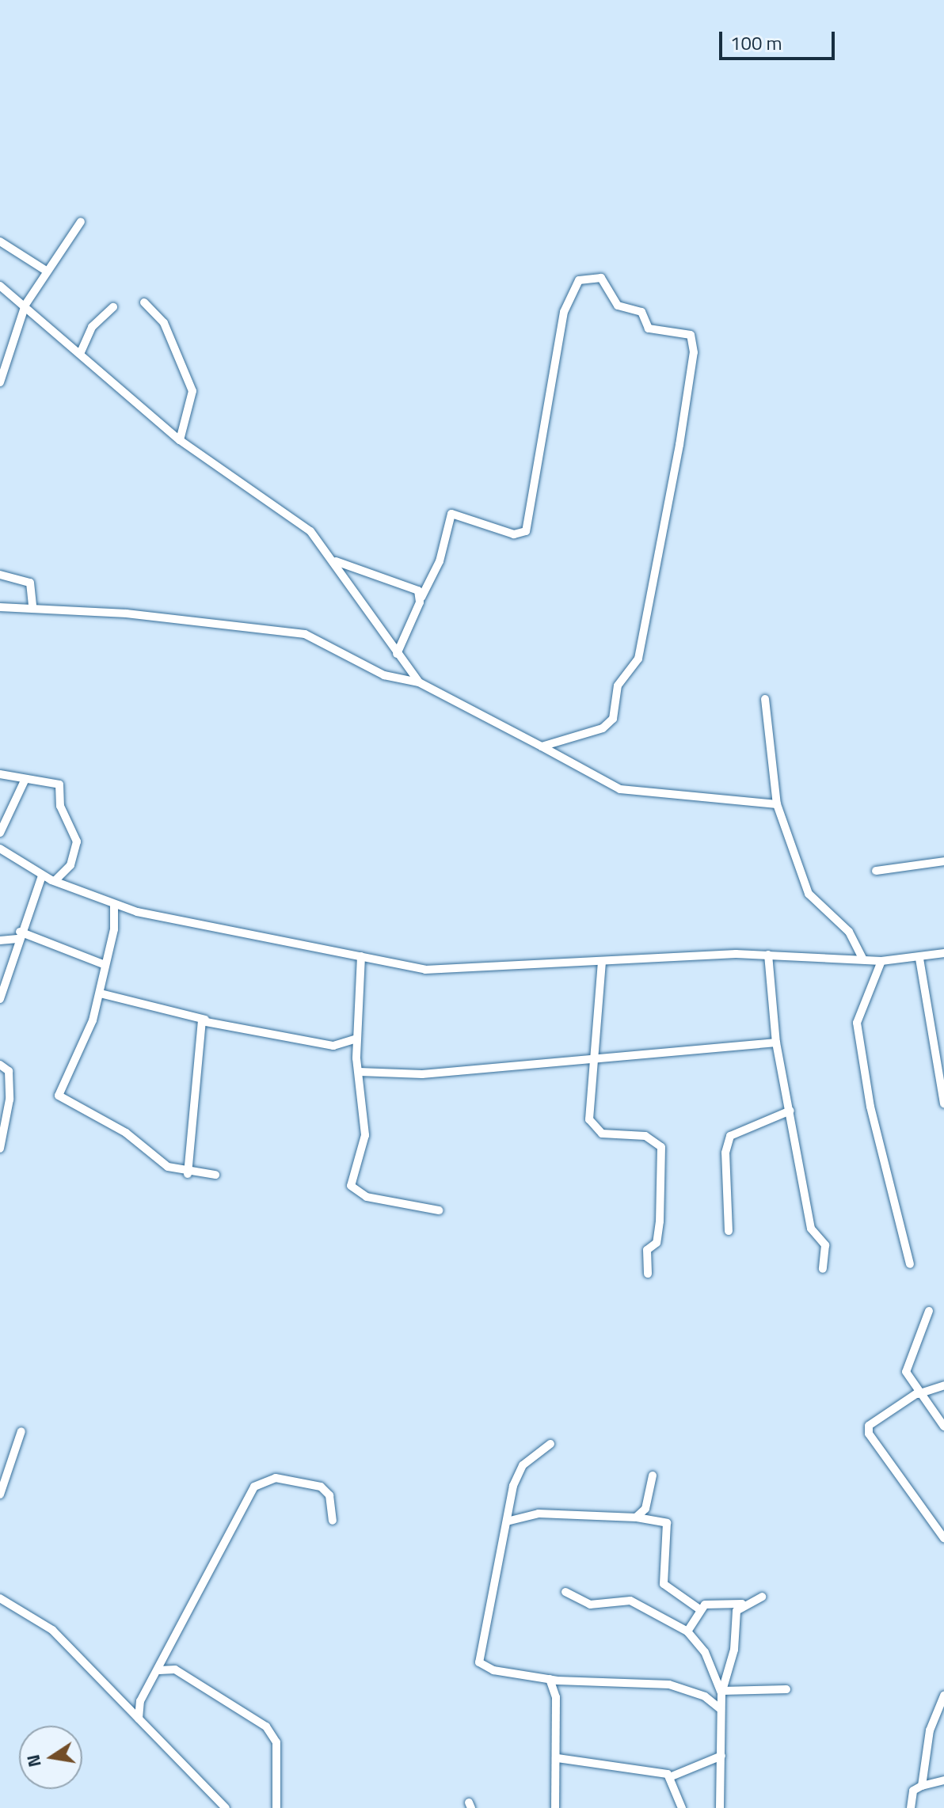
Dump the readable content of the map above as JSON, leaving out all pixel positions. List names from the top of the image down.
{
  "scale_bar": "100 m",
  "north": "left"
}
